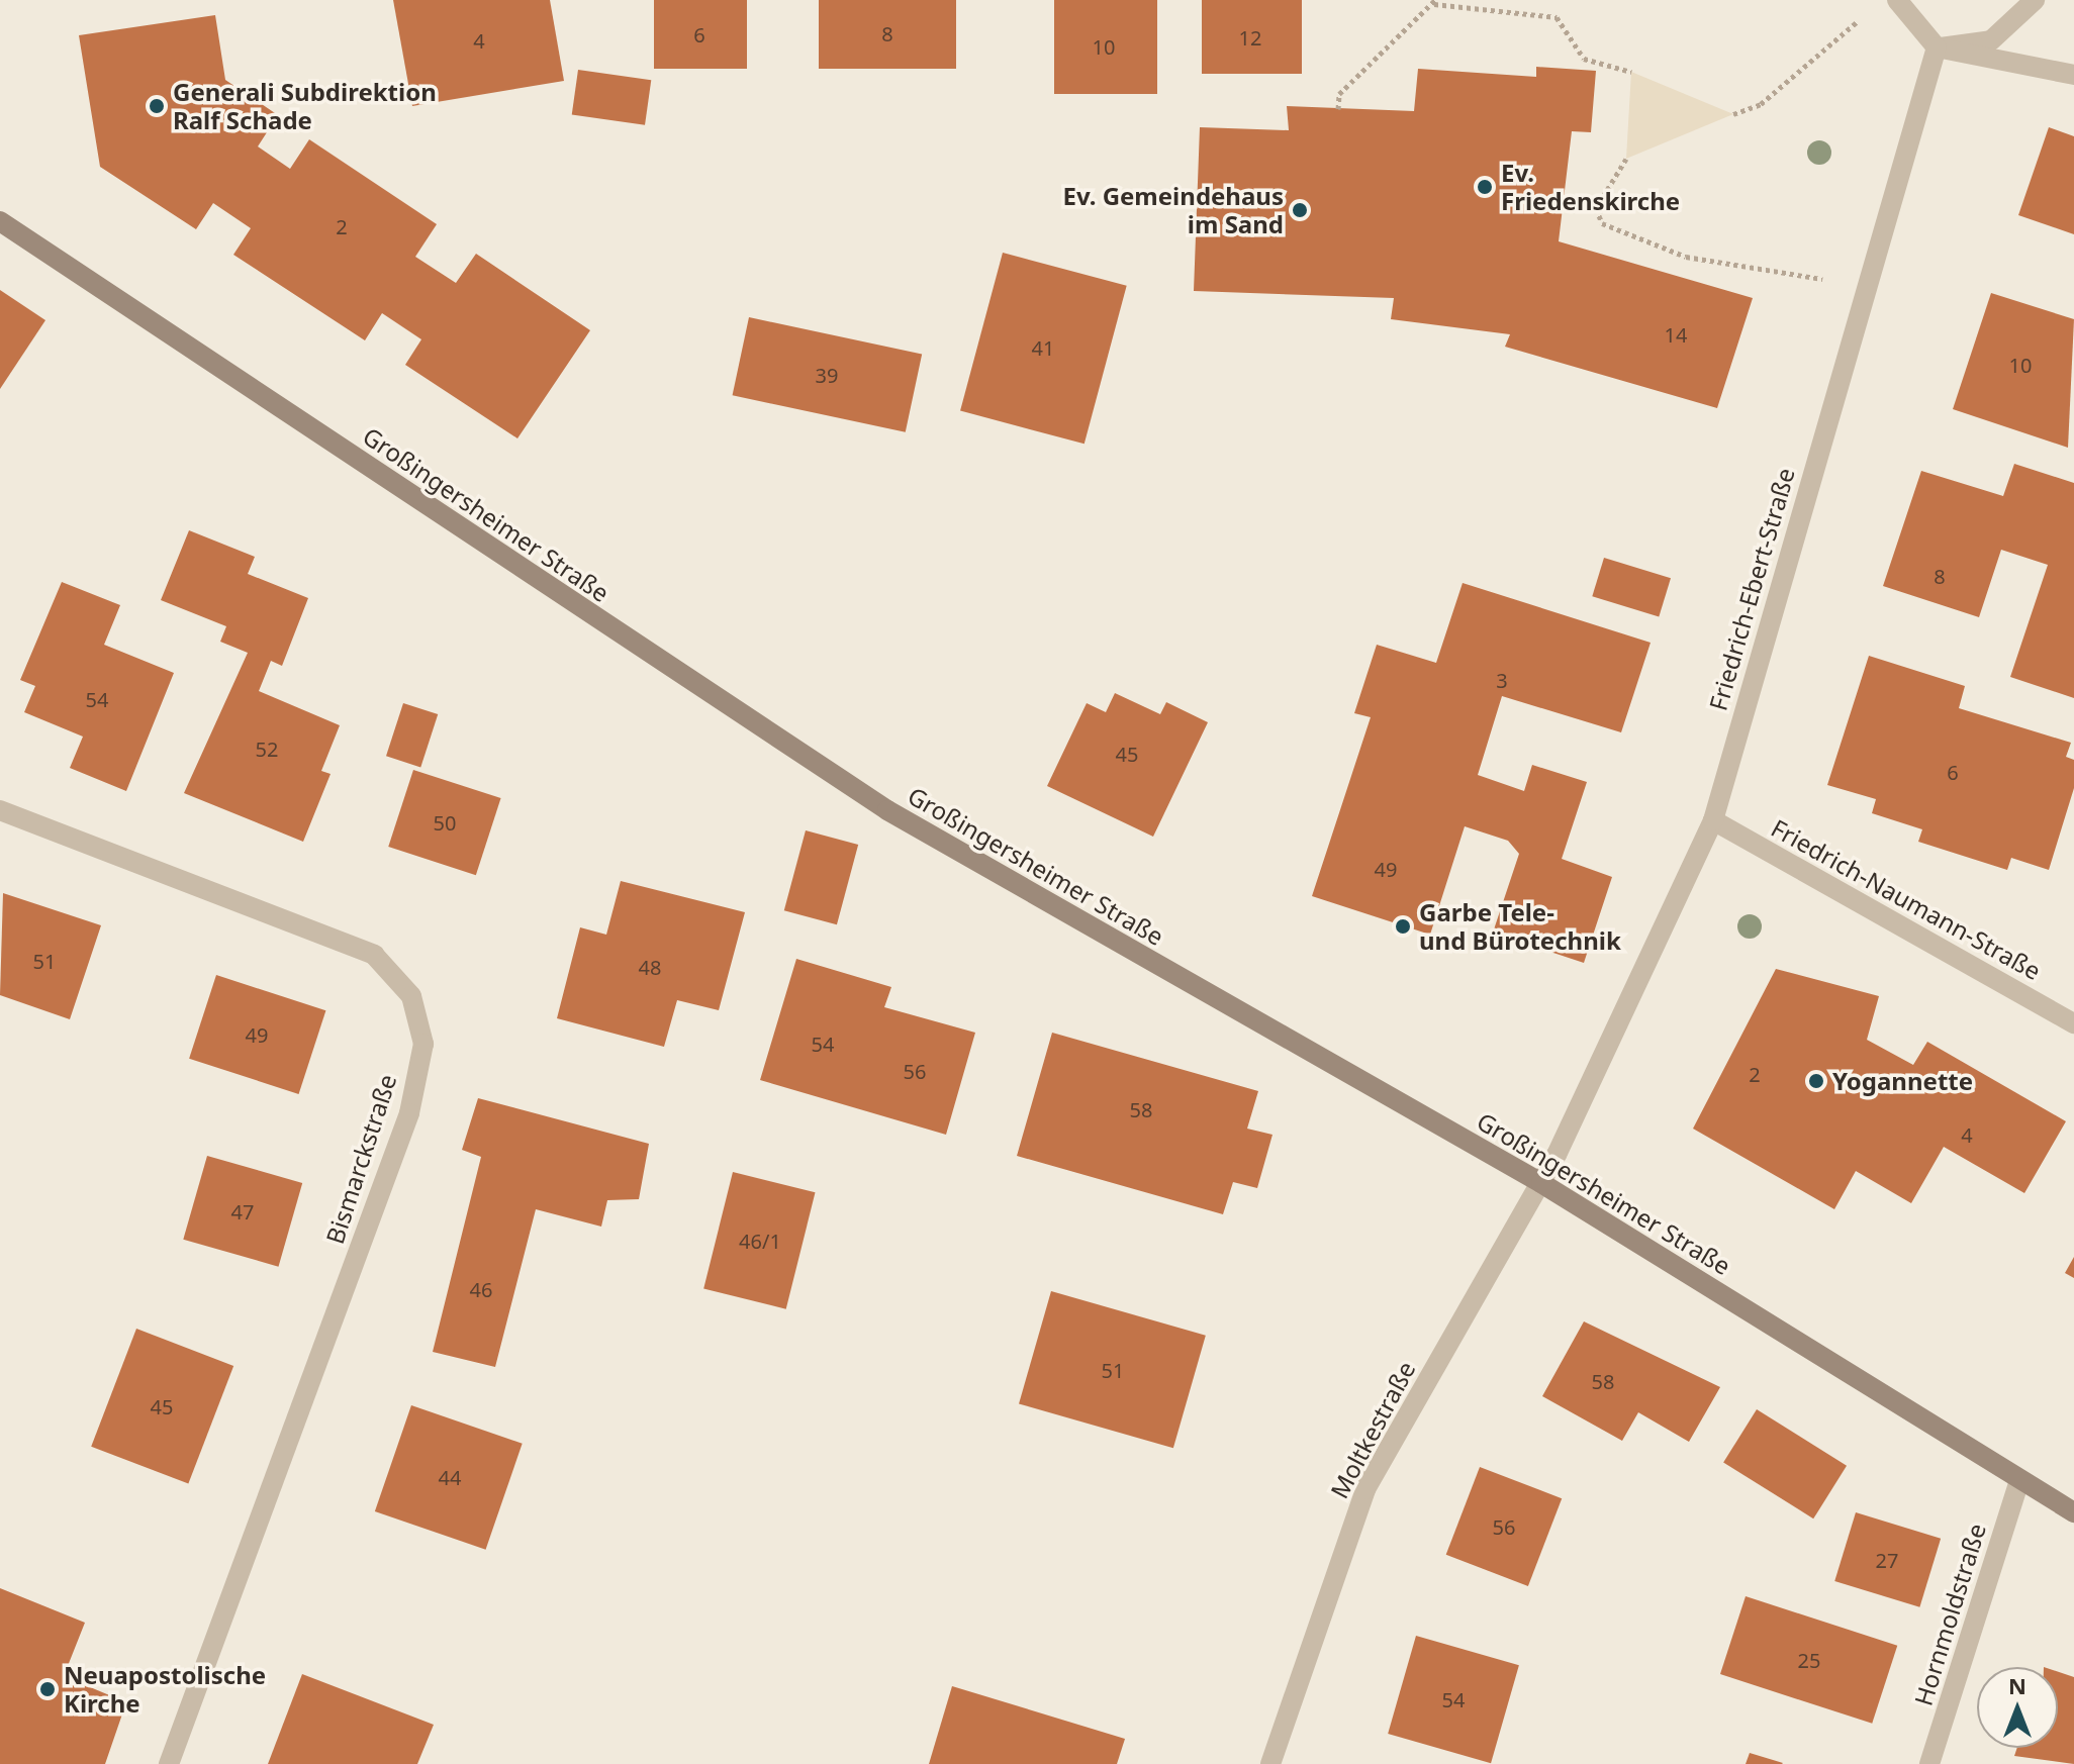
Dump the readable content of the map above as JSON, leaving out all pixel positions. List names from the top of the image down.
{
  "streets": {
    "main road": ["Großingersheimer Straße"],
    "street": [
      "Friedrich-Ebert-Straße",
      "Friedrich-Naumann-Straße",
      "Bismarckstraße",
      "Moltkestraße",
      "Hornmoldstraße"
    ]
  },
  "crossings": [
    ["Großingersheimer Straße", "Friedrich-Ebert-Straße"],
    ["Großingersheimer Straße", "Moltkestraße"],
    ["Großingersheimer Straße", "Hornmoldstraße"],
    ["Friedrich-Ebert-Straße", "Friedrich-Naumann-Straße"],
    ["Friedrich-Ebert-Straße", "Moltkestraße"]
  ],
  "places": [
    "Generali Subdirektion Ralf Schade",
    "Ev. Friedenskirche",
    "Ev. Gemeindehaus im Sand",
    "Garbe Tele- und Bürotechnik",
    "Yogannette",
    "Neuapostolische Kirche"
  ],
  "house_numbers": [
    "8",
    "6",
    "12",
    "4",
    "10",
    "2",
    "14",
    "41",
    "10",
    "39",
    "8",
    "3",
    "54",
    "52",
    "45",
    "6",
    "50",
    "49",
    "51",
    "48",
    "49",
    "54",
    "56",
    "2",
    "58",
    "4",
    "47",
    "46/1",
    "46",
    "51",
    "58",
    "45",
    "44",
    "56",
    "27",
    "25",
    "54"
  ],
  "north": "top"
}
